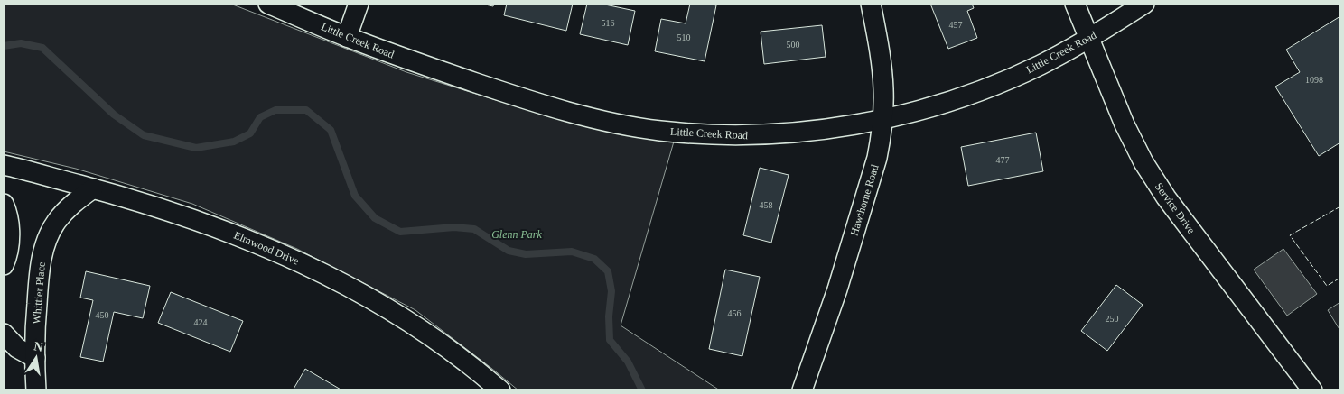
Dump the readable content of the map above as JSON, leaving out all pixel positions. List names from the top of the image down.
{
  "streets": {
    "street": [
      "Little Creek Road",
      "Hawthorne Road",
      "Service Drive",
      "Elmwood Drive",
      "Whittier Place"
    ]
  },
  "crossings": [
    ["Little Creek Road", "Hawthorne Road"],
    ["Little Creek Road", "Service Drive"],
    ["Elmwood Drive", "Whittier Place"]
  ],
  "parks": ["Glenn Park"],
  "house_numbers": [
    "516",
    "457",
    "510",
    "500",
    "1098",
    "477",
    "458",
    "456",
    "450",
    "250",
    "424"
  ],
  "north": "top"
}
